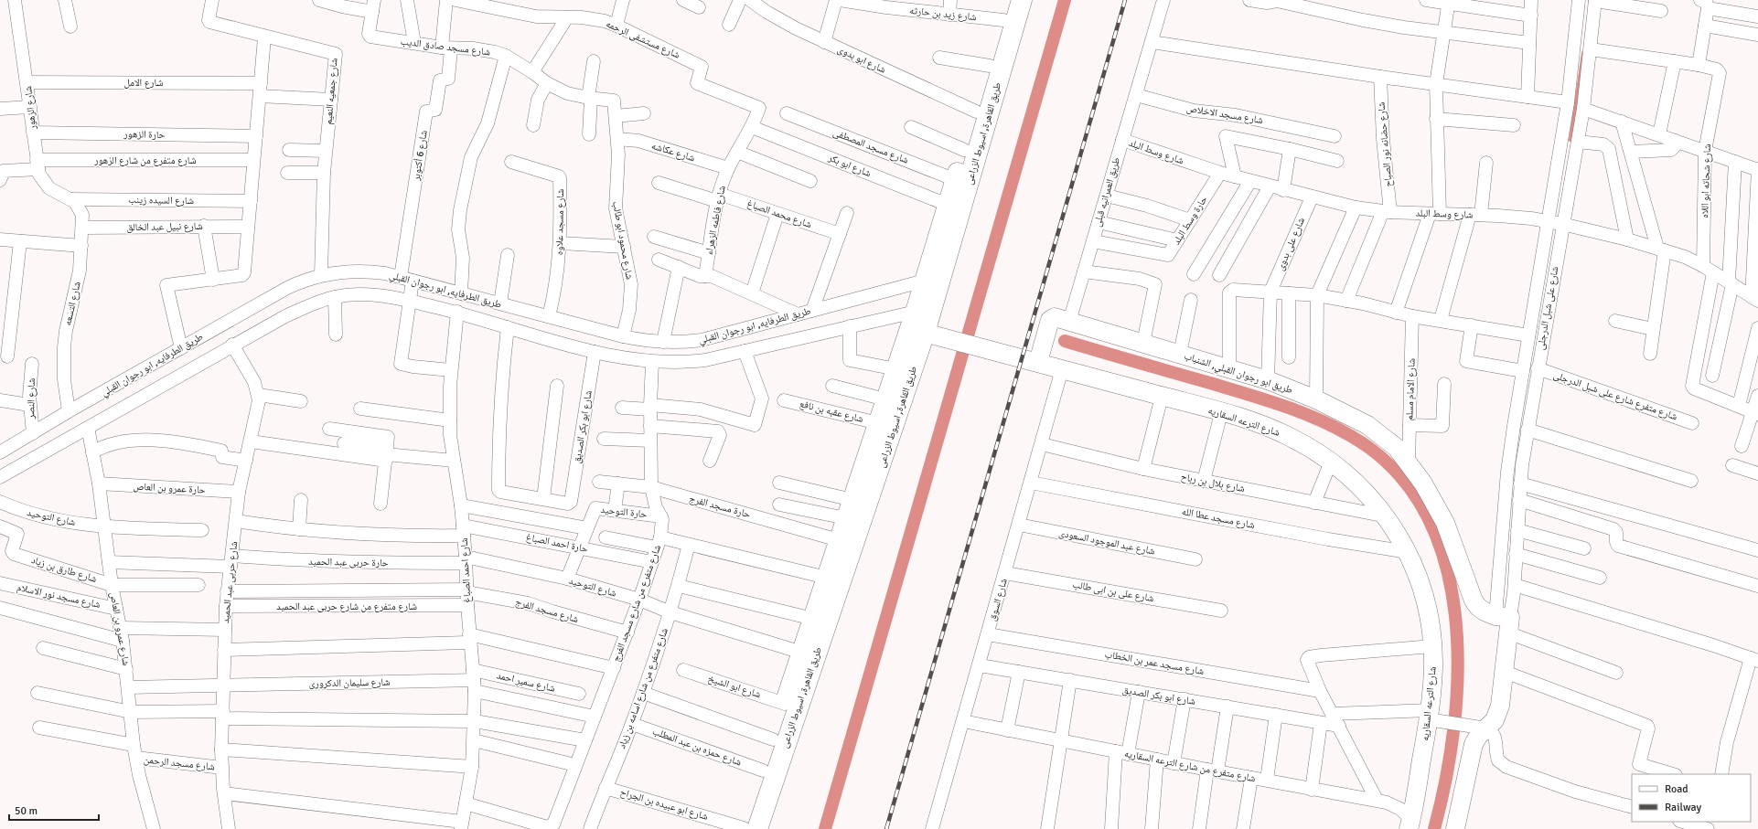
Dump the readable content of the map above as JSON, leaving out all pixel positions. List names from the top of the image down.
{
  "streets": {
    "highway": ["طريق القاهرة, اسيوط الزراعى"],
    "street": [
      "شارع زيد بن حارثه",
      "شارع مستشفى الرحمه",
      "شارع مسجد صادق الديب",
      "شارع ابو بدوى",
      "شارع الامل",
      "شارع جمعيه النعيم",
      "شارع الزهور",
      "شارع مسجد الاخلاص",
      "حارة الزهور",
      "شارع حضانه نور الصباح",
      "شارع مسجد المصطفى",
      "شارع عكاشه",
      "شارع وسط البلد",
      "شارع 6 أكتوبر",
      "شارع متفرع من شارع الزهور",
      "شارع ابو بكر",
      "شارع شحاته ابو اللاه",
      "طريق العمرانيه قبلى",
      "شارع السيده زينب",
      "شارع محمد الصباغ",
      "شارع فاطمه الزهراء",
      "حارة وسط البلد",
      "شارع مسجد علاوه",
      "شارع نبيل عبد الخالق",
      "شارع محمود ابو طالب",
      "شارع على بدوى",
      "طريق الطرفايه, ابو رجوان القبلي",
      "شارع التسعه",
      "شارع على شبل الدرجلى",
      "طريق ابو رجوان القبلي, الشنباب",
      "شارع الامام مسلم",
      "شارع متفرع شارع على شبل الدرجلى",
      "شارع النصر",
      "شارع عقبه بن نافع",
      "شارع الترعه السقاريه",
      "شارع ابو بكر الصديق",
      "شارع بلال بن رباح",
      "حارة عمرو بن العاص",
      "حارة مسجد الفرج",
      "حارة التوحيد",
      "شارع التوحيد",
      "شارع مسجد عطا الله",
      "شارع عبد الموجود السعودى",
      "حارة احمد الصباغ",
      "حارة حربى عبد الحميد",
      "شارع طارق بن زياد",
      "شارع احمد الصباغ",
      "شارع حربى عبد الحميد",
      "شارع على بن ابى طالب",
      "شارع مسجد نور الاسلام",
      "شارع السوق",
      "شارع متفرع من شارع مسجد الفرج",
      "شارع متفرع من شارع حربى عبد الحميد",
      "شارع مسجد الفرج",
      "شارع عمرو بن العاص",
      "شارع مسجد عمر بن الخطاب",
      "شارع سمير احمد",
      "شارع سليمان الدكرورى",
      "شارع ابو الشيخ",
      "شارع متفرع من شارع اسامه بن زياد",
      "شارع حمزه بن عبد المطلب",
      "شارع مسجد الرحمن",
      "شارع متفرع من شارع الترعه السقاريه",
      "شارع ابو عبيده بن الجراح"
    ]
  },
  "crossings": [
    ["شارع زيد بن حارثه", "طريق القاهرة, اسيوط الزراعى"],
    ["شارع مستشفى الرحمه", "شارع فاطمه الزهراء"],
    ["شارع مسجد صادق الديب", "شارع 6 أكتوبر"],
    ["شارع مسجد صادق الديب", "شارع محمود ابو طالب"],
    ["شارع ابو بدوى", "طريق القاهرة, اسيوط الزراعى"],
    ["شارع الامل", "شارع الزهور"],
    ["شارع جمعيه النعيم", "طريق الطرفايه, ابو رجوان القبلي"],
    ["شارع الزهور", "حارة الزهور"],
    ["شارع الزهور", "شارع متفرع من شارع الزهور"],
    ["شارع الزهور", "شارع السيده زينب"],
    ["شارع الزهور", "شارع التسعه"],
    ["شارع مسجد الاخلاص", "طريق العمرانيه قبلى"],
    ["طريق القاهرة, اسيوط الزراعى", "شارع مسجد المصطفى"],
    ["طريق القاهرة, اسيوط الزراعى", "شارع ابو بكر"],
    ["طريق القاهرة, اسيوط الزراعى", "طريق الطرفايه, ابو رجوان القبلي"],
    ["طريق القاهرة, اسيوط الزراعى", "شارع عقبه بن نافع"],
    ["طريق القاهرة, اسيوط الزراعى", "شارع الترعه السقاريه"],
    ["طريق القاهرة, اسيوط الزراعى", "حارة مسجد الفرج"],
    ["طريق القاهرة, اسيوط الزراعى", "شارع التوحيد"],
    ["طريق القاهرة, اسيوط الزراعى", "شارع ابو الشيخ"],
    ["طريق القاهرة, اسيوط الزراعى", "شارع حمزه بن عبد المطلب"],
    ["طريق القاهرة, اسيوط الزراعى", "شارع ابو عبيده بن الجراح"],
    ["شارع حضانه نور الصباح", "شارع وسط البلد"],
    ["شارع عكاشه", "شارع فاطمه الزهراء"],
    ["شارع عكاشه", "شارع محمود ابو طالب"],
    ["شارع وسط البلد", "شارع شحاته ابو اللاه"],
    ["شارع وسط البلد", "طريق العمرانيه قبلى"],
    ["شارع وسط البلد", "حارة وسط البلد"],
    ["شارع وسط البلد", "شارع على بدوى"],
    ["شارع وسط البلد", "شارع على شبل الدرجلى"],
    ["شارع 6 أكتوبر", "طريق الطرفايه, ابو رجوان القبلي"],
    ["شارع ابو بكر", "شارع فاطمه الزهراء"],
    ["طريق العمرانيه قبلى", "حارة وسط البلد"],
    ["طريق العمرانيه قبلى", "طريق ابو رجوان القبلي, الشنباب"],
    ["شارع السيده زينب", "شارع التسعه"],
    ["شارع محمد الصباغ", "شارع فاطمه الزهراء"],
    ["شارع مسجد علاوه", "طريق الطرفايه, ابو رجوان القبلي"],
    ["شارع نبيل عبد الخالق", "شارع التسعه"],
    ["شارع محمود ابو طالب", "طريق الطرفايه, ابو رجوان القبلي"],
    ["طريق الطرفايه, ابو رجوان القبلي", "شارع التسعه"],
    ["طريق الطرفايه, ابو رجوان القبلي", "شارع النصر"],
    ["طريق الطرفايه, ابو رجوان القبلي", "شارع ابو بكر الصديق"],
    ["طريق الطرفايه, ابو رجوان القبلي", "شارع احمد الصباغ"],
    ["طريق الطرفايه, ابو رجوان القبلي", "شارع حربى عبد الحميد"],
    ["طريق الطرفايه, ابو رجوان القبلي", "شارع متفرع من شارع مسجد الفرج"],
    ["طريق الطرفايه, ابو رجوان القبلي", "شارع عمرو بن العاص"],
    ["شارع على شبل الدرجلى", "طريق ابو رجوان القبلي, الشنباب"],
    ["شارع على شبل الدرجلى", "شارع متفرع شارع على شبل الدرجلى"],
    ["طريق ابو رجوان القبلي, الشنباب", "شارع الامام مسلم"],
    ["طريق ابو رجوان القبلي, الشنباب", "شارع الترعه السقاريه"],
    ["شارع الترعه السقاريه", "شارع بلال بن رباح"],
    ["شارع الترعه السقاريه", "شارع مسجد عطا الله"],
    ["شارع الترعه السقاريه", "شارع السوق"],
    ["شارع الترعه السقاريه", "شارع متفرع من شارع الترعه السقاريه"],
    ["شارع ابو بكر الصديق", "شارع السوق"],
    ["شارع بلال بن رباح", "شارع السوق"],
    ["حارة عمرو بن العاص", "شارع حربى عبد الحميد"],
    ["حارة عمرو بن العاص", "شارع عمرو بن العاص"],
    ["حارة مسجد الفرج", "شارع متفرع من شارع مسجد الفرج"],
    ["حارة التوحيد", "شارع التوحيد"],
    ["حارة التوحيد", "حارة احمد الصباغ"],
    ["حارة التوحيد", "شارع متفرع من شارع مسجد الفرج"],
    ["شارع التوحيد", "حارة حربى عبد الحميد"],
    ["شارع التوحيد", "شارع احمد الصباغ"],
    ["شارع التوحيد", "شارع متفرع من شارع مسجد الفرج"],
    ["شارع التوحيد", "شارع عمرو بن العاص"],
    ["شارع التوحيد", "شارع متفرع من شارع اسامه بن زياد"],
    ["شارع مسجد عطا الله", "شارع السوق"],
    ["شارع عبد الموجود السعودى", "شارع السوق"],
    ["حارة احمد الصباغ", "شارع احمد الصباغ"],
    ["حارة احمد الصباغ", "شارع حربى عبد الحميد"],
    ["حارة احمد الصباغ", "شارع متفرع من شارع مسجد الفرج"],
    ["حارة حربى عبد الحميد", "شارع احمد الصباغ"],
    ["حارة حربى عبد الحميد", "شارع حربى عبد الحميد"],
    ["حارة حربى عبد الحميد", "شارع عمرو بن العاص"],
    ["شارع طارق بن زياد", "شارع عمرو بن العاص"],
    ["شارع احمد الصباغ", "شارع متفرع من شارع مسجد الفرج"],
    ["شارع احمد الصباغ", "شارع متفرع من شارع حربى عبد الحميد"],
    ["شارع احمد الصباغ", "شارع مسجد الفرج"],
    ["شارع احمد الصباغ", "شارع سمير احمد"],
    ["شارع احمد الصباغ", "شارع سليمان الدكرورى"],
    ["شارع حربى عبد الحميد", "شارع متفرع من شارع حربى عبد الحميد"],
    ["شارع حربى عبد الحميد", "شارع مسجد الفرج"],
    ["شارع حربى عبد الحميد", "شارع سليمان الدكرورى"],
    ["شارع حربى عبد الحميد", "شارع مسجد الرحمن"],
    ["شارع على بن ابى طالب", "شارع السوق"],
    ["شارع مسجد نور الاسلام", "شارع عمرو بن العاص"],
    ["شارع السوق", "شارع مسجد عمر بن الخطاب"],
    ["شارع السوق", "شارع متفرع من شارع الترعه السقاريه"],
    ["شارع متفرع من شارع مسجد الفرج", "شارع مسجد الفرج"],
    ["شارع عمرو بن العاص", "شارع سليمان الدكرورى"],
    ["شارع عمرو بن العاص", "شارع مسجد الرحمن"],
    ["شارع سمير احمد", "شارع سليمان الدكرورى"],
    ["شارع متفرع من شارع اسامه بن زياد", "شارع حمزه بن عبد المطلب"],
    ["شارع متفرع من شارع اسامه بن زياد", "شارع ابو عبيده بن الجراح"]
  ],
  "legend": ["Road", "Railway"],
  "scale_bar": "50 m"
}
